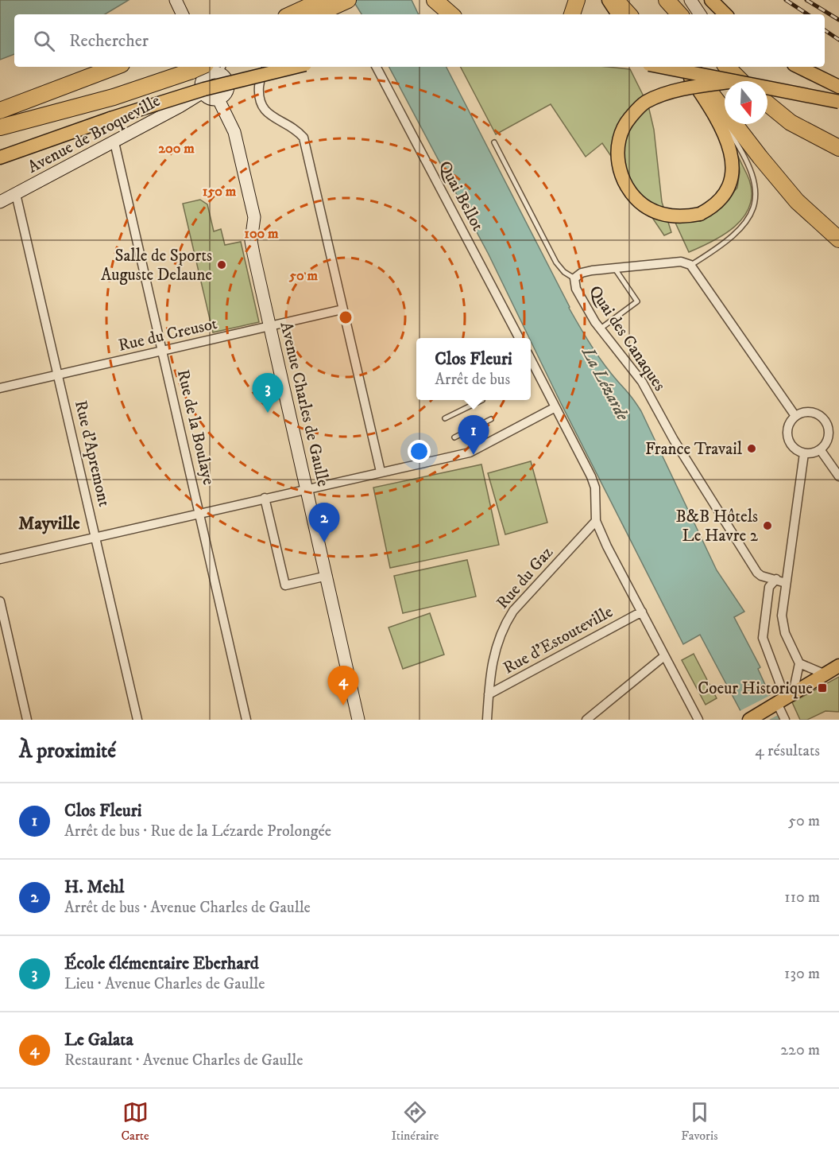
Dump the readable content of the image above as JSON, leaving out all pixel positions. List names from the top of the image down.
{
  "streets": {
    "street": [
      "Avenue de Broqueville",
      "Quai Bellot",
      "Rue du Creusot",
      "Quai des Canaques",
      "Avenue Charles de Gaulle",
      "Rue de la Boulaye",
      "Rue d'Apremont",
      "Rue du Gaz",
      "Rue d'Estouteville"
    ]
  },
  "crossings": [
    ["Avenue de Broqueville", "Avenue Charles de Gaulle"],
    ["Avenue de Broqueville", "Rue de la Boulaye"],
    ["Avenue de Broqueville", "Rue d'Apremont"],
    ["Rue du Creusot", "Avenue Charles de Gaulle"],
    ["Rue du Creusot", "Rue de la Boulaye"],
    ["Rue du Creusot", "Rue d'Apremont"],
    ["Rue du Gaz", "Rue d'Estouteville"]
  ],
  "districts": ["Mayville"],
  "water": ["La Lézarde"],
  "places": {
    "other": ["Salle de Sports Auguste Delaune", "France Travail", "B&B Hôtels Le Havre 2"],
    "transit": ["Coeur Historique"]
  },
  "north": "bottom",
  "page": {
    "search": "Rechercher",
    "popup": ["Clos Fleuri", "Arrêt de bus"],
    "pins": [
      "3",
      "1",
      "2",
      "4"
    ],
    "heading": ["À proximité", "4 résultats"],
    "list": [
      {
        "mark": "1",
        "name": "Clos Fleuri",
        "note": "Arrêt de bus · Rue de la Lézarde Prolongée",
        "value": "50 m"
      },
      {
        "mark": "2",
        "name": "H. Mehl",
        "note": "Arrêt de bus · Avenue Charles de Gaulle",
        "value": "110 m"
      },
      {
        "mark": "3",
        "name": "École élémentaire Eberhard",
        "note": "Lieu · Avenue Charles de Gaulle",
        "value": "130 m"
      },
      {
        "mark": "4",
        "name": "Le Galata",
        "note": "Restaurant · Avenue Charles de Gaulle",
        "value": "220 m"
      }
    ],
    "nav": ["Carte", "Itinéraire", "Favoris"]
  },
  "rings": [
    "200 m",
    "150 m",
    "100 m",
    "50 m"
  ]
}
